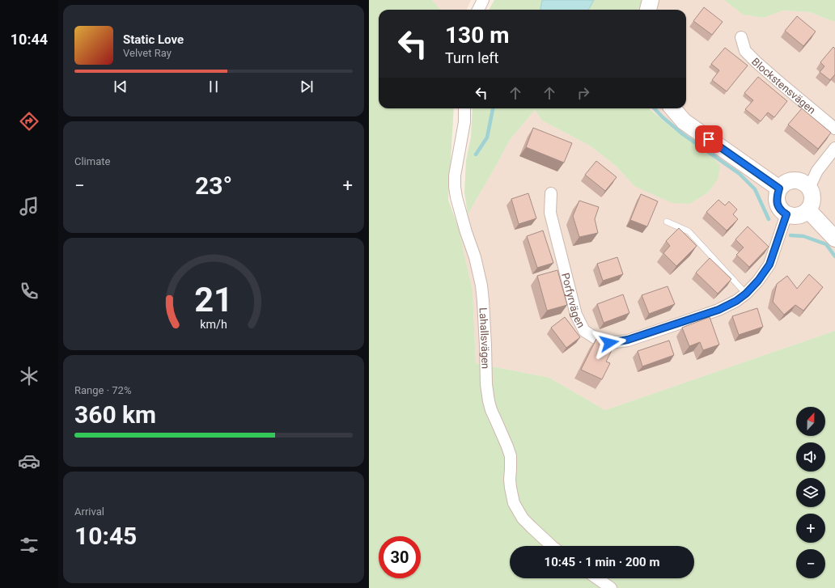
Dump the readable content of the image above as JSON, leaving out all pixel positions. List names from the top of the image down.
{
  "streets": {
    "street": ["Blockstensvägen", "Porfyrvägen", "Lahallsvägen"]
  },
  "north": "top",
  "page": {
    "tabs": "10:44",
    "turn": ["130 m", "Turn left"],
    "song": ["Static Love", "Velvet Ray"],
    "tile": [
      "Climate",
      ["Range · 72%", "360 km"],
      ["Arrival", "10:45"]
    ],
    "heat": ["−", "23°", "+"],
    "map_buttons": ["+", "−"],
    "limit": "30",
    "trip": "10:45 · 1 min · 200 m",
    "gauge": ["21", "km/h"]
  }
}
